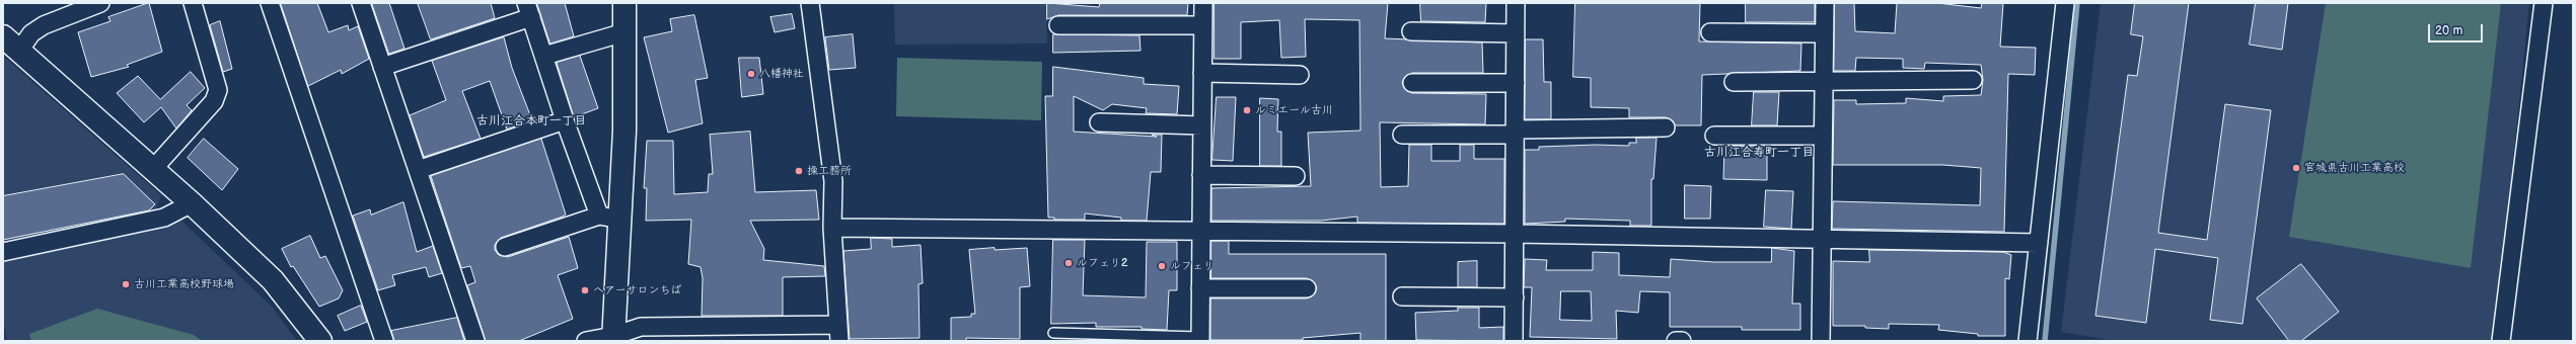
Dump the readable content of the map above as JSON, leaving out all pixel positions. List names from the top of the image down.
{
  "districts": ["古川江合本町一丁目", "古川江合寿町一丁目"],
  "places": [
    "八幡神社",
    "ルミエール古川",
    "宮城県古川工業高校",
    "操工務所",
    "ルフェリ2",
    "ルフェリ",
    "古川工業高校野球場",
    "ヘアーサロンちば"
  ],
  "scale_bar": "20 m"
}
